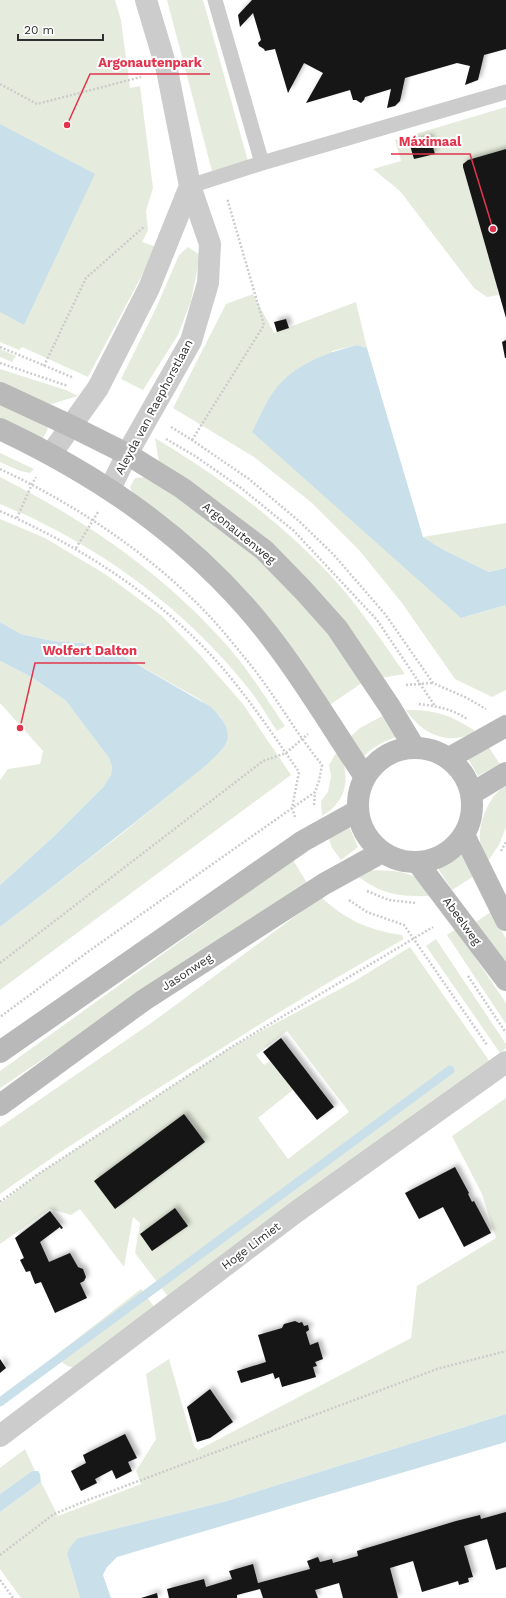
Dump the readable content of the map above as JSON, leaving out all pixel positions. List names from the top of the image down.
{
  "streets": {
    "street": [
      "Aleyda van Raephorstlaan",
      "Argonautenweg",
      "Abeelweg",
      "Jasonweg",
      "Hoge Limiet"
    ]
  },
  "crossings": [
    ["Aleyda van Raephorstlaan", "Argonautenweg"],
    ["Argonautenweg", "Abeelweg"],
    ["Argonautenweg", "Jasonweg"],
    ["Abeelweg", "Jasonweg"]
  ],
  "places": ["Argonautenpark", "Máximaal", "Wolfert Dalton"],
  "scale_bar": "20 m"
}
